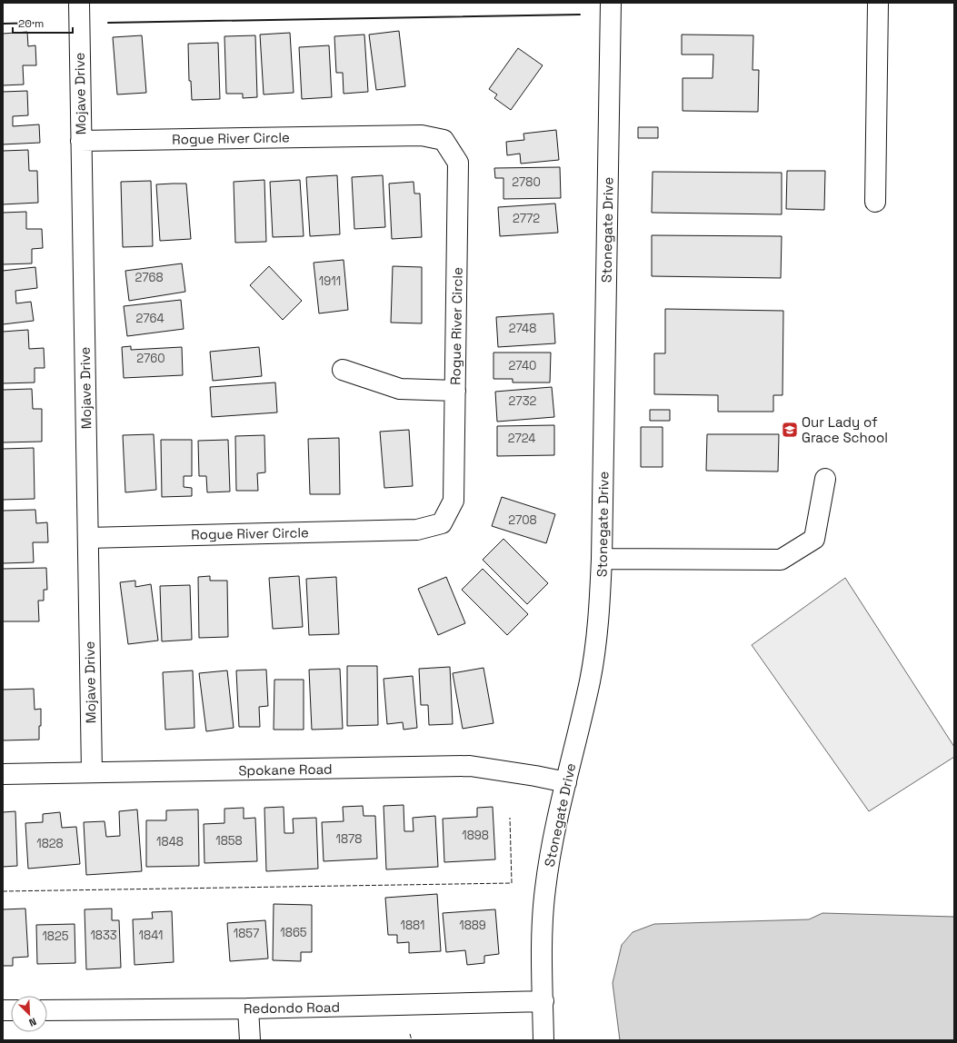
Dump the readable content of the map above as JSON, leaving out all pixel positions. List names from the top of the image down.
{
  "streets": {
    "street": [
      "Mojave Drive",
      "Rogue River Circle",
      "Stonegate Drive",
      "Spokane Road",
      "Redondo Road"
    ]
  },
  "crossings": [
    ["Mojave Drive", "Rogue River Circle"],
    ["Mojave Drive", "Spokane Road"],
    ["Stonegate Drive", "Spokane Road"],
    ["Stonegate Drive", "Redondo Road"]
  ],
  "places": {
    "school or university": ["Our Lady of Grace School"]
  },
  "house_numbers": [
    "2780",
    "2772",
    "2768",
    "1911",
    "2764",
    "2748",
    "2760",
    "2740",
    "2732",
    "2724",
    "2708",
    "1898",
    "1878",
    "1858",
    "1848",
    "1828",
    "1881",
    "1889",
    "1865",
    "1857",
    "1833",
    "1841",
    "1825"
  ],
  "scale_bar": "20 m",
  "north": "bottom right"
}
